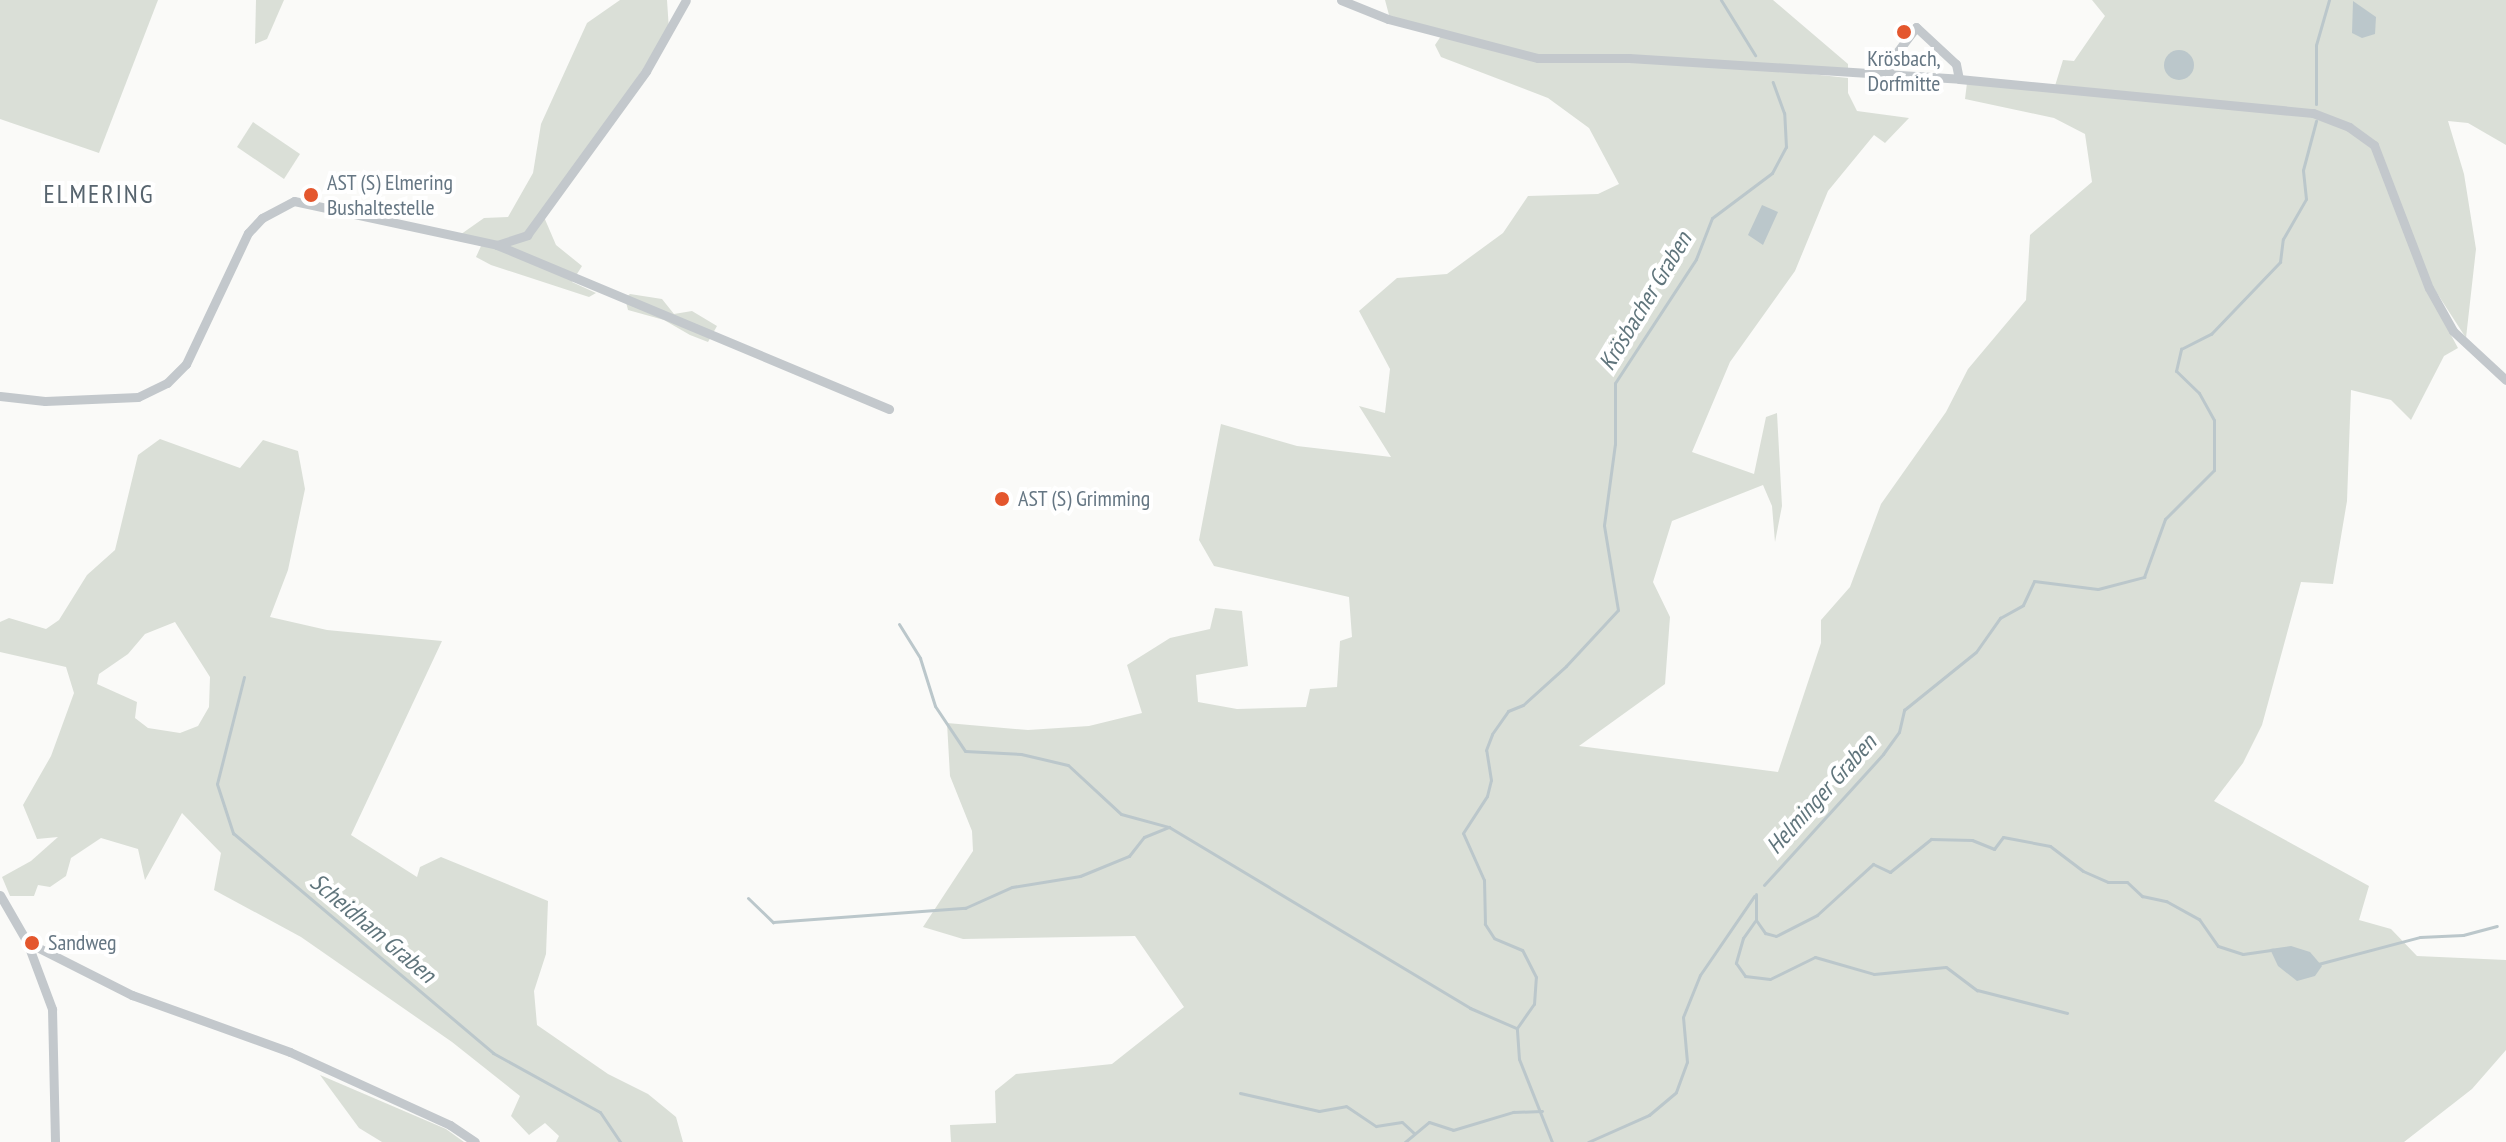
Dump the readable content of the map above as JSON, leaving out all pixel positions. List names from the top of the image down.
{
  "districts": ["ELMERING"],
  "water": ["Krösbacher Graben", "Helminger Graben", "Scheidham Graben"],
  "places": [
    "Krösbach, Dorfmitte",
    "AST (S) Elmering Bushaltestelle",
    "AST (S) Grimming",
    "Sandweg"
  ]
}
